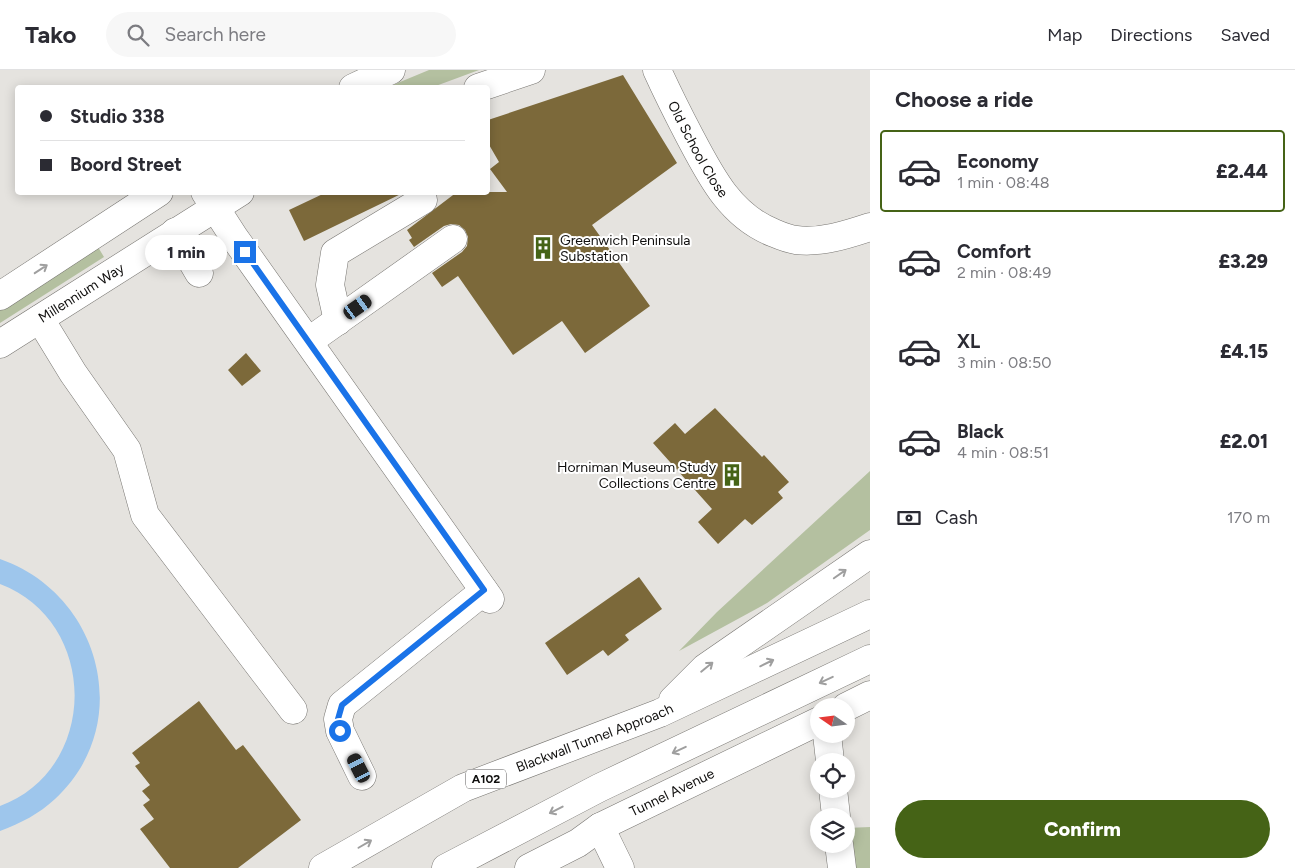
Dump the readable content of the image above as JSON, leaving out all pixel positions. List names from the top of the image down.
{
  "streets": {
    "main road": [
      "Old School Close",
      "Millennium Way",
      "Blackwall Tunnel Approach",
      "A102",
      "Tunnel Avenue"
    ]
  },
  "places": {
    "building": ["Greenwich Peninsula Substation", "Horniman Museum Study Collections Centre"]
  },
  "north": "left",
  "page": {
    "header": "Tako",
    "search": "Search here",
    "nav": ["Map", "Directions", "Saved"],
    "heading": "Choose a ride",
    "banner": ["Studio 338", "Boord Street"],
    "list": [
      {
        "name": "Economy",
        "note": "1 min · 08:48",
        "value": "£2.44"
      },
      {
        "name": "Comfort",
        "note": "2 min · 08:49",
        "value": "£3.29"
      },
      {
        "name": "XL",
        "note": "3 min · 08:50",
        "value": "£4.15"
      },
      {
        "name": "Black",
        "note": "4 min · 08:51",
        "value": "£2.01"
      }
    ],
    "bubble": "1 min",
    "pay": ["Cash", "170 m"],
    "buttons": "Confirm"
  }
}
